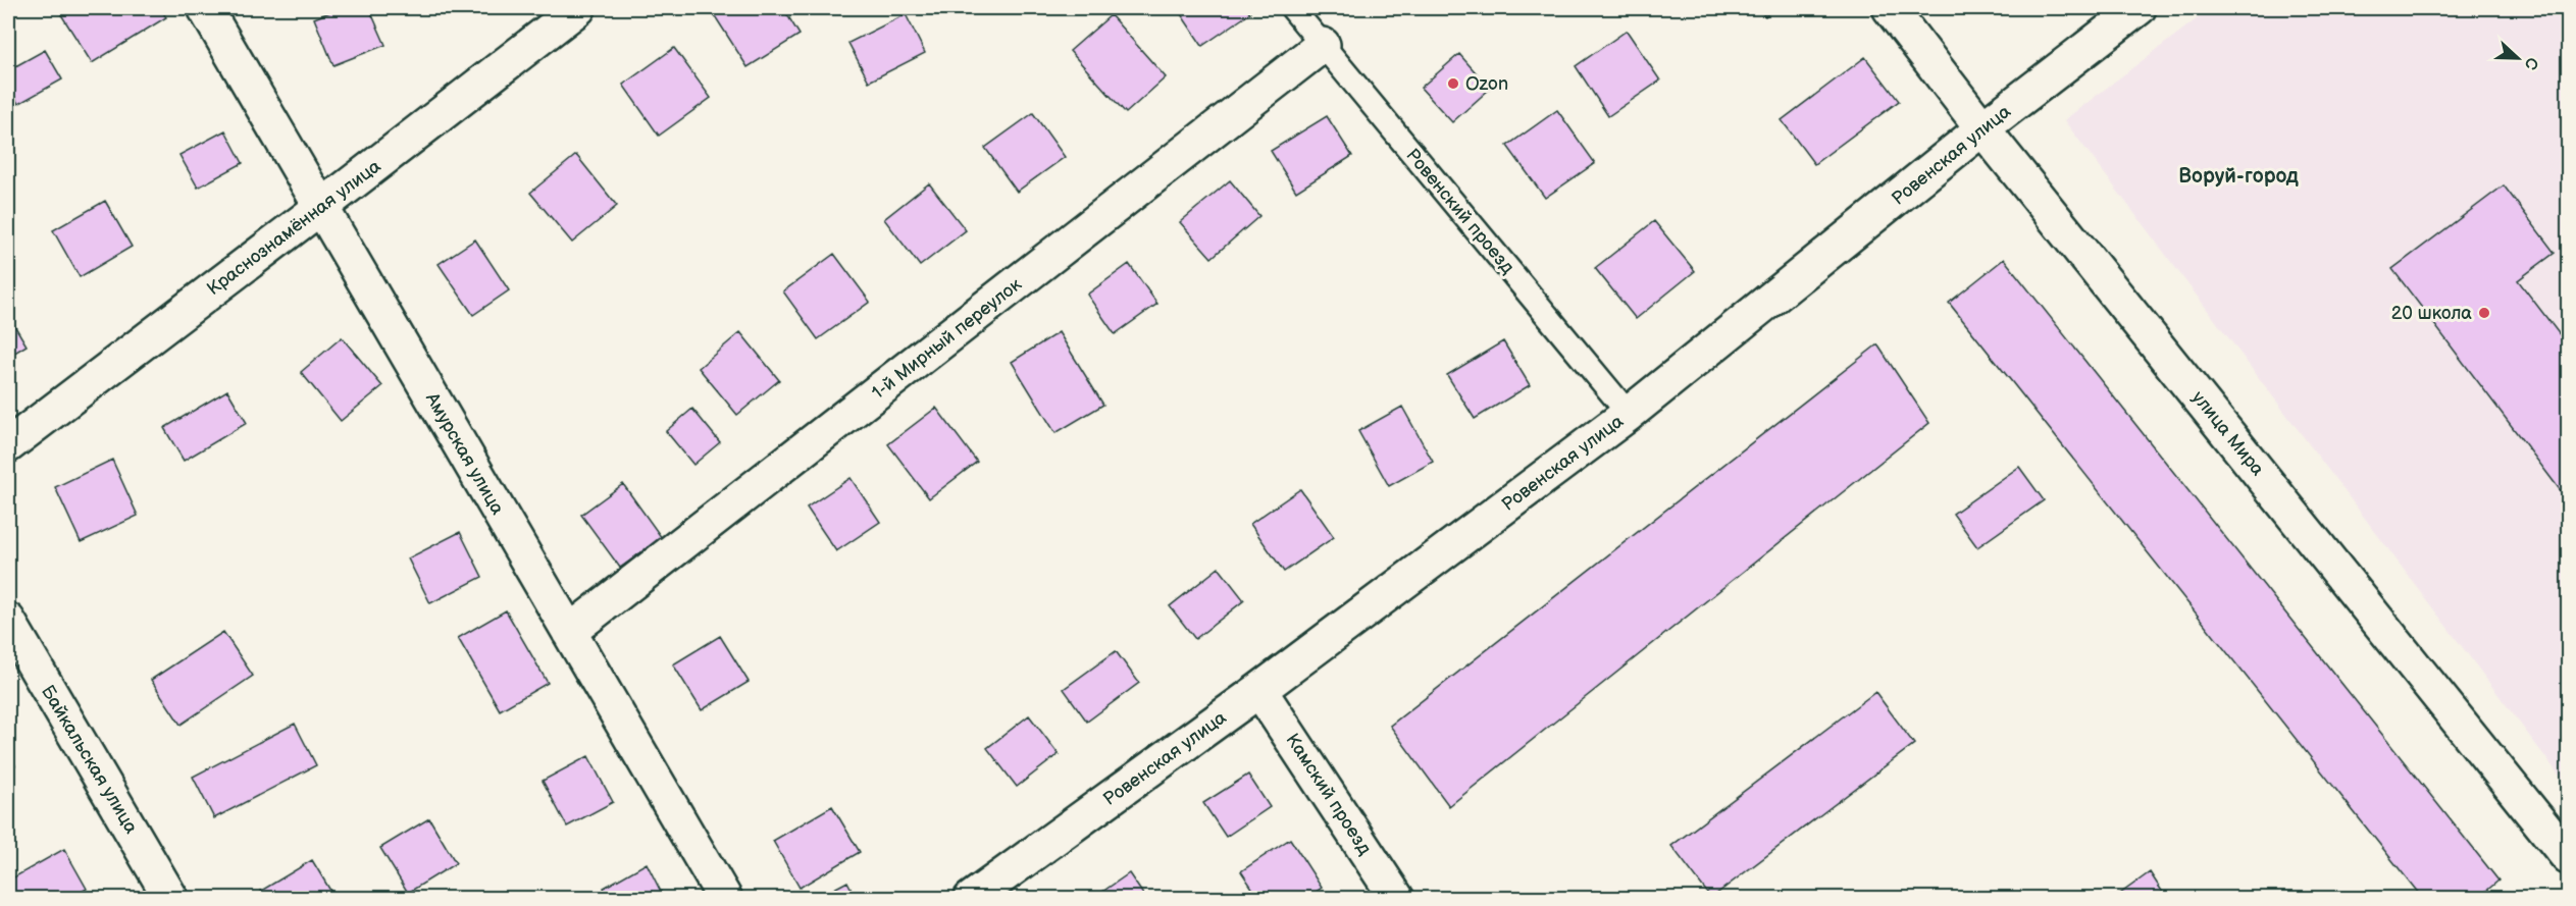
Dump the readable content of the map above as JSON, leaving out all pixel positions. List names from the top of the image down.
{
  "streets": {
    "street": [
      "Ровенская улица",
      "Краснознамённая улица",
      "1-й Мирный переулок",
      "улица Мира",
      "Амурская улица",
      "Байкальская улица",
      "Камский проезд"
    ],
    "lane": ["Ровенский проезд"]
  },
  "crossings": [
    ["Ровенская улица", "Ровенский проезд"],
    ["Ровенская улица", "улица Мира"],
    ["Ровенская улица", "Камский проезд"],
    ["Ровенский проезд", "1-й Мирный переулок"],
    ["Краснознамённая улица", "Амурская улица"],
    ["1-й Мирный переулок", "Амурская улица"]
  ],
  "districts": ["Воруй-город"],
  "places": ["Ozon", "20 школа"],
  "north": "right"
}
